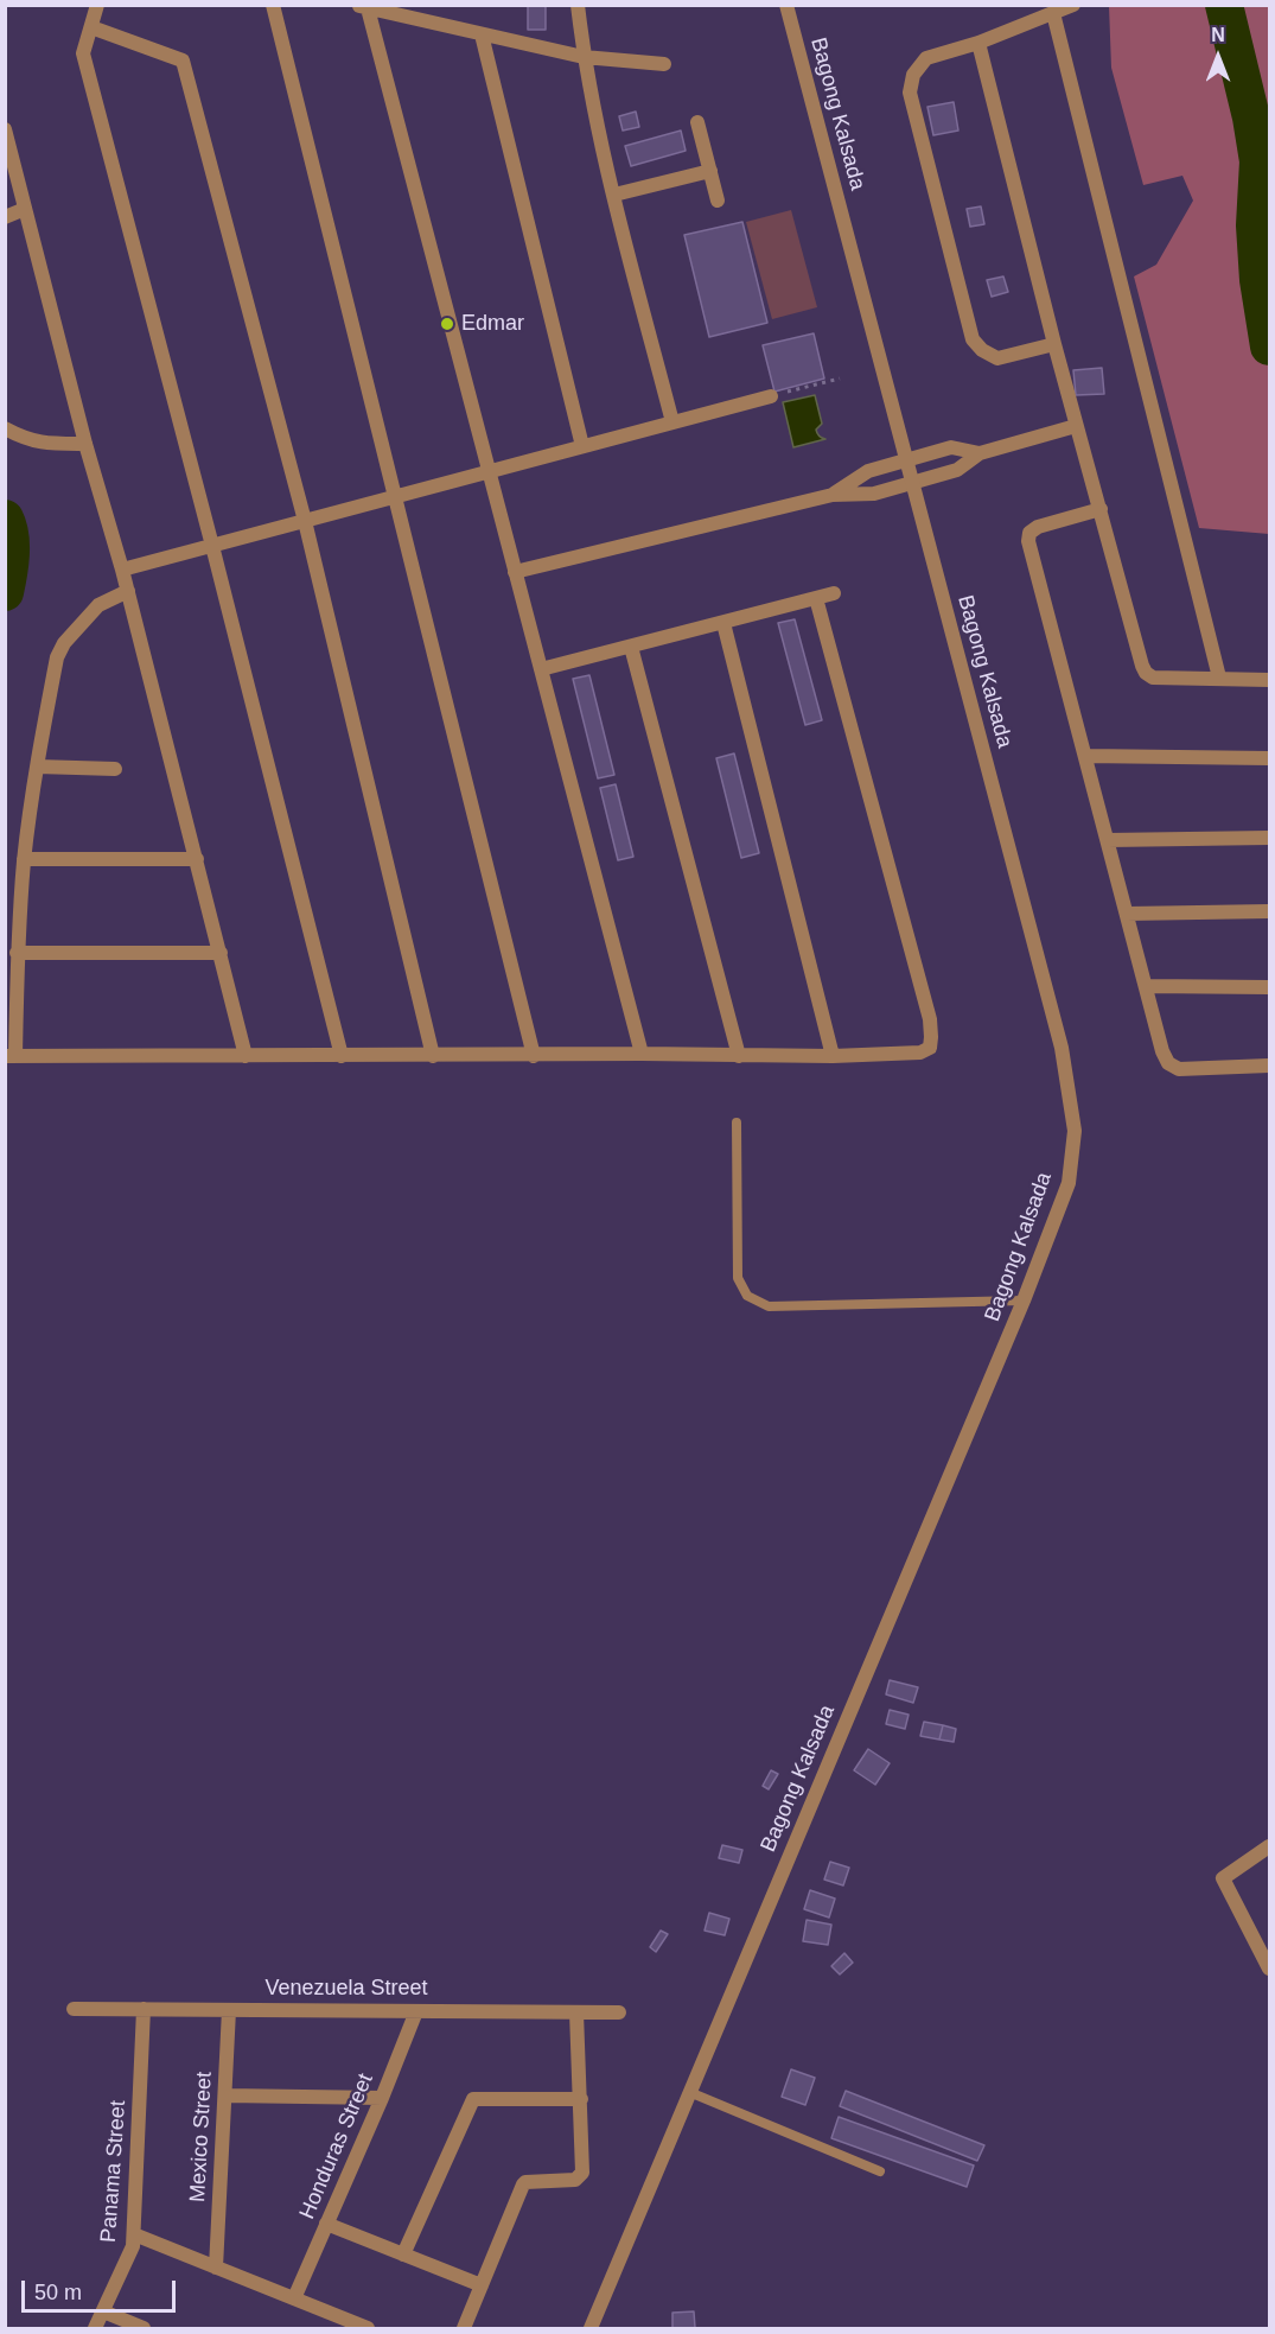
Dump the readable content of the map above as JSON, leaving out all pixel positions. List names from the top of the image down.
{
  "streets": {
    "street": [
      "Bagong Kalsada",
      "Venezuela Street",
      "Mexico Street",
      "Honduras Street",
      "Panama Street"
    ]
  },
  "crossings": [
    ["Venezuela Street", "Mexico Street"],
    ["Venezuela Street", "Honduras Street"],
    ["Venezuela Street", "Panama Street"]
  ],
  "places": ["Edmar"],
  "scale_bar": "50 m",
  "north": "top"
}
